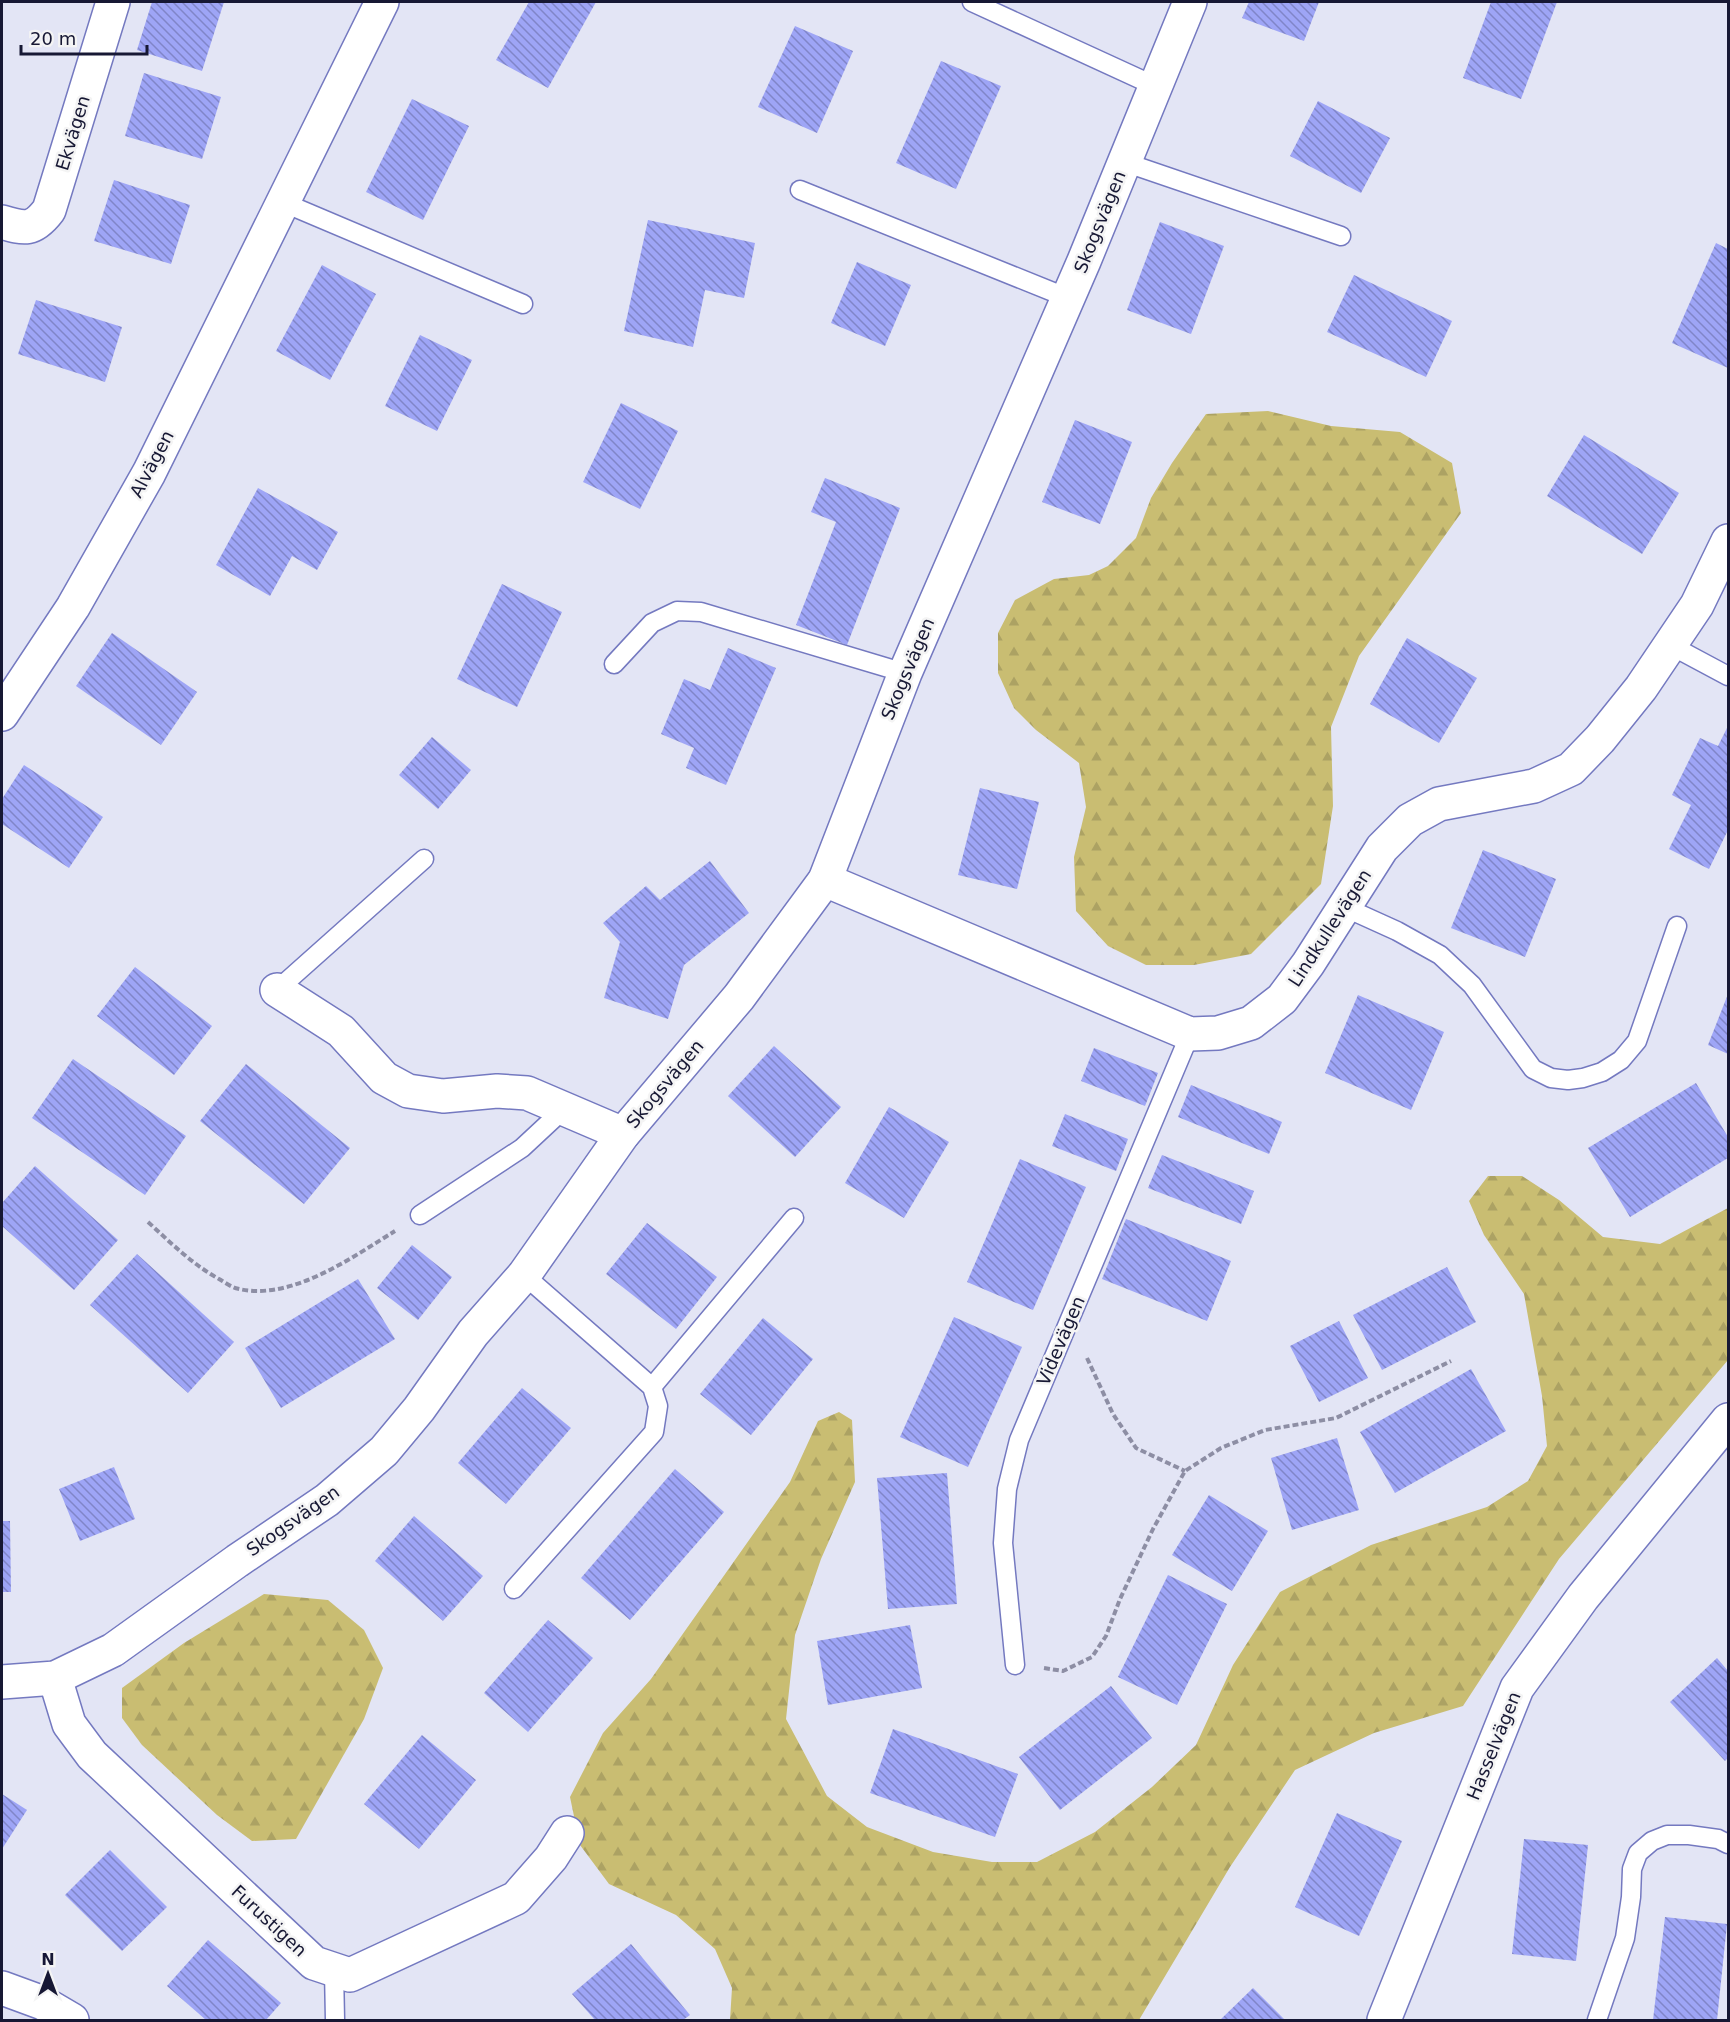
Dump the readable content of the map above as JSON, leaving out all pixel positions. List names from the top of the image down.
{
  "streets": {
    "street": [
      "Ekvägen",
      "Skogsvägen",
      "Alvägen",
      "Lindkullevägen",
      "Hasselvägen",
      "Furustigen"
    ],
    "lane": ["Videvägen"]
  },
  "crossings": [
    ["Skogsvägen", "Lindkullevägen"],
    ["Skogsvägen", "Furustigen"],
    ["Lindkullevägen", "Videvägen"]
  ],
  "scale_bar": "20 m",
  "north": "top"
}
